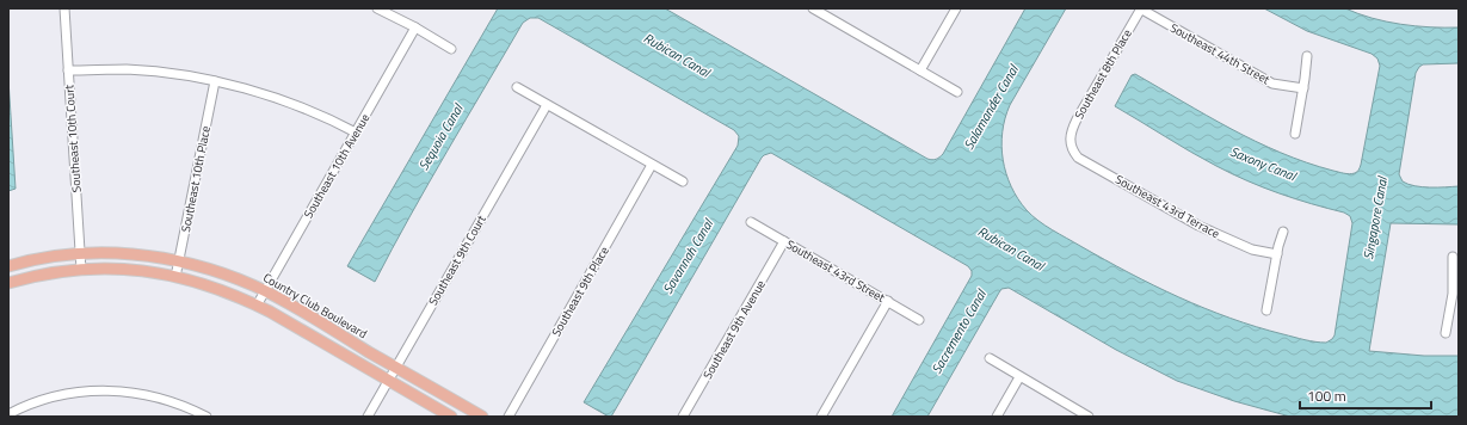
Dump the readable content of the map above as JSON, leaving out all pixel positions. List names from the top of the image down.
{
  "streets": {
    "main road": ["Country Club Boulevard"],
    "street": [
      "Southeast 44th Street",
      "Southeast 8th Place",
      "Southeast 10th Court",
      "Southeast 10th Avenue",
      "Southeast 10th Place",
      "Southeast 43rd Terrace",
      "Southeast 9th Court",
      "Southeast 43rd Street",
      "Southeast 9th Place",
      "Southeast 9th Avenue"
    ]
  },
  "crossings": [
    ["Southeast 44th Street", "Southeast 8th Place"],
    ["Southeast 8th Place", "Southeast 43rd Terrace"],
    ["Southeast 10th Court", "Country Club Boulevard"],
    ["Southeast 10th Avenue", "Country Club Boulevard"],
    ["Southeast 10th Place", "Country Club Boulevard"],
    ["Southeast 9th Court", "Country Club Boulevard"],
    ["Southeast 43rd Street", "Southeast 9th Avenue"]
  ],
  "water": [
    "Rubican Canal",
    "Salamander Canal",
    "Sequoia Canal",
    "Saxony Canal",
    "Singapore Canal",
    "Savannah Canal",
    "Sacremento Canal"
  ],
  "scale_bar": "100 m"
}
